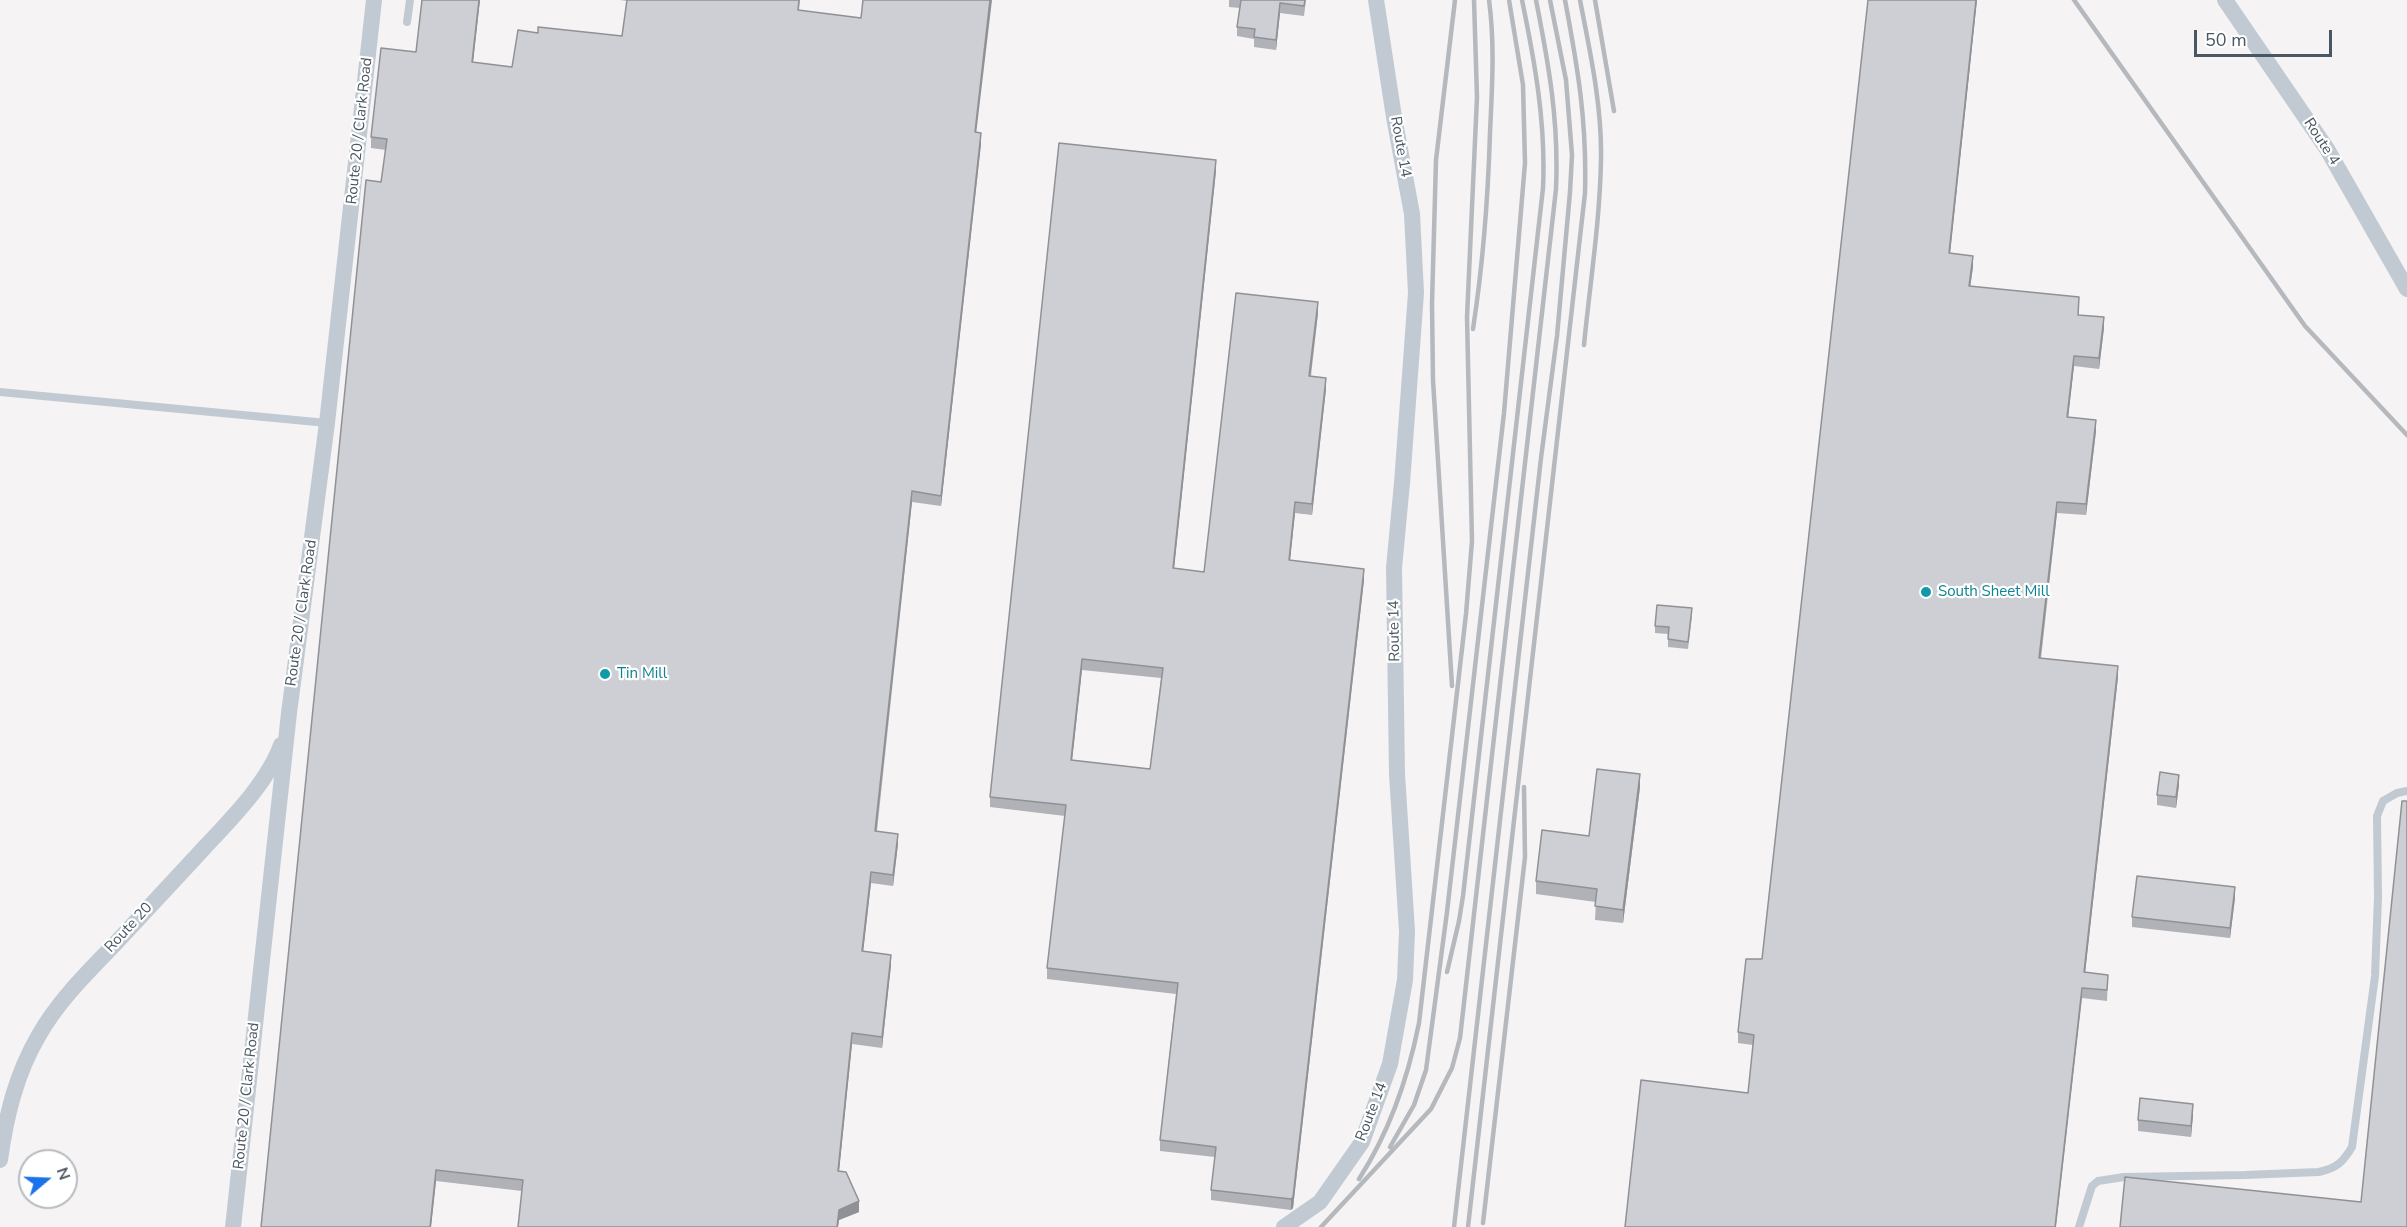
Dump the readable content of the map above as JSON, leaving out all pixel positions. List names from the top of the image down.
{
  "streets": {
    "street": [
      "Route 20 / Clark Road",
      "Route 4",
      "Route 14",
      "Route 20"
    ]
  },
  "crossings": [
    ["Route 20 / Clark Road", "Route 20"]
  ],
  "places": ["South Sheet Mill", "Tin Mill"],
  "scale_bar": "50 m",
  "north": "right"
}
